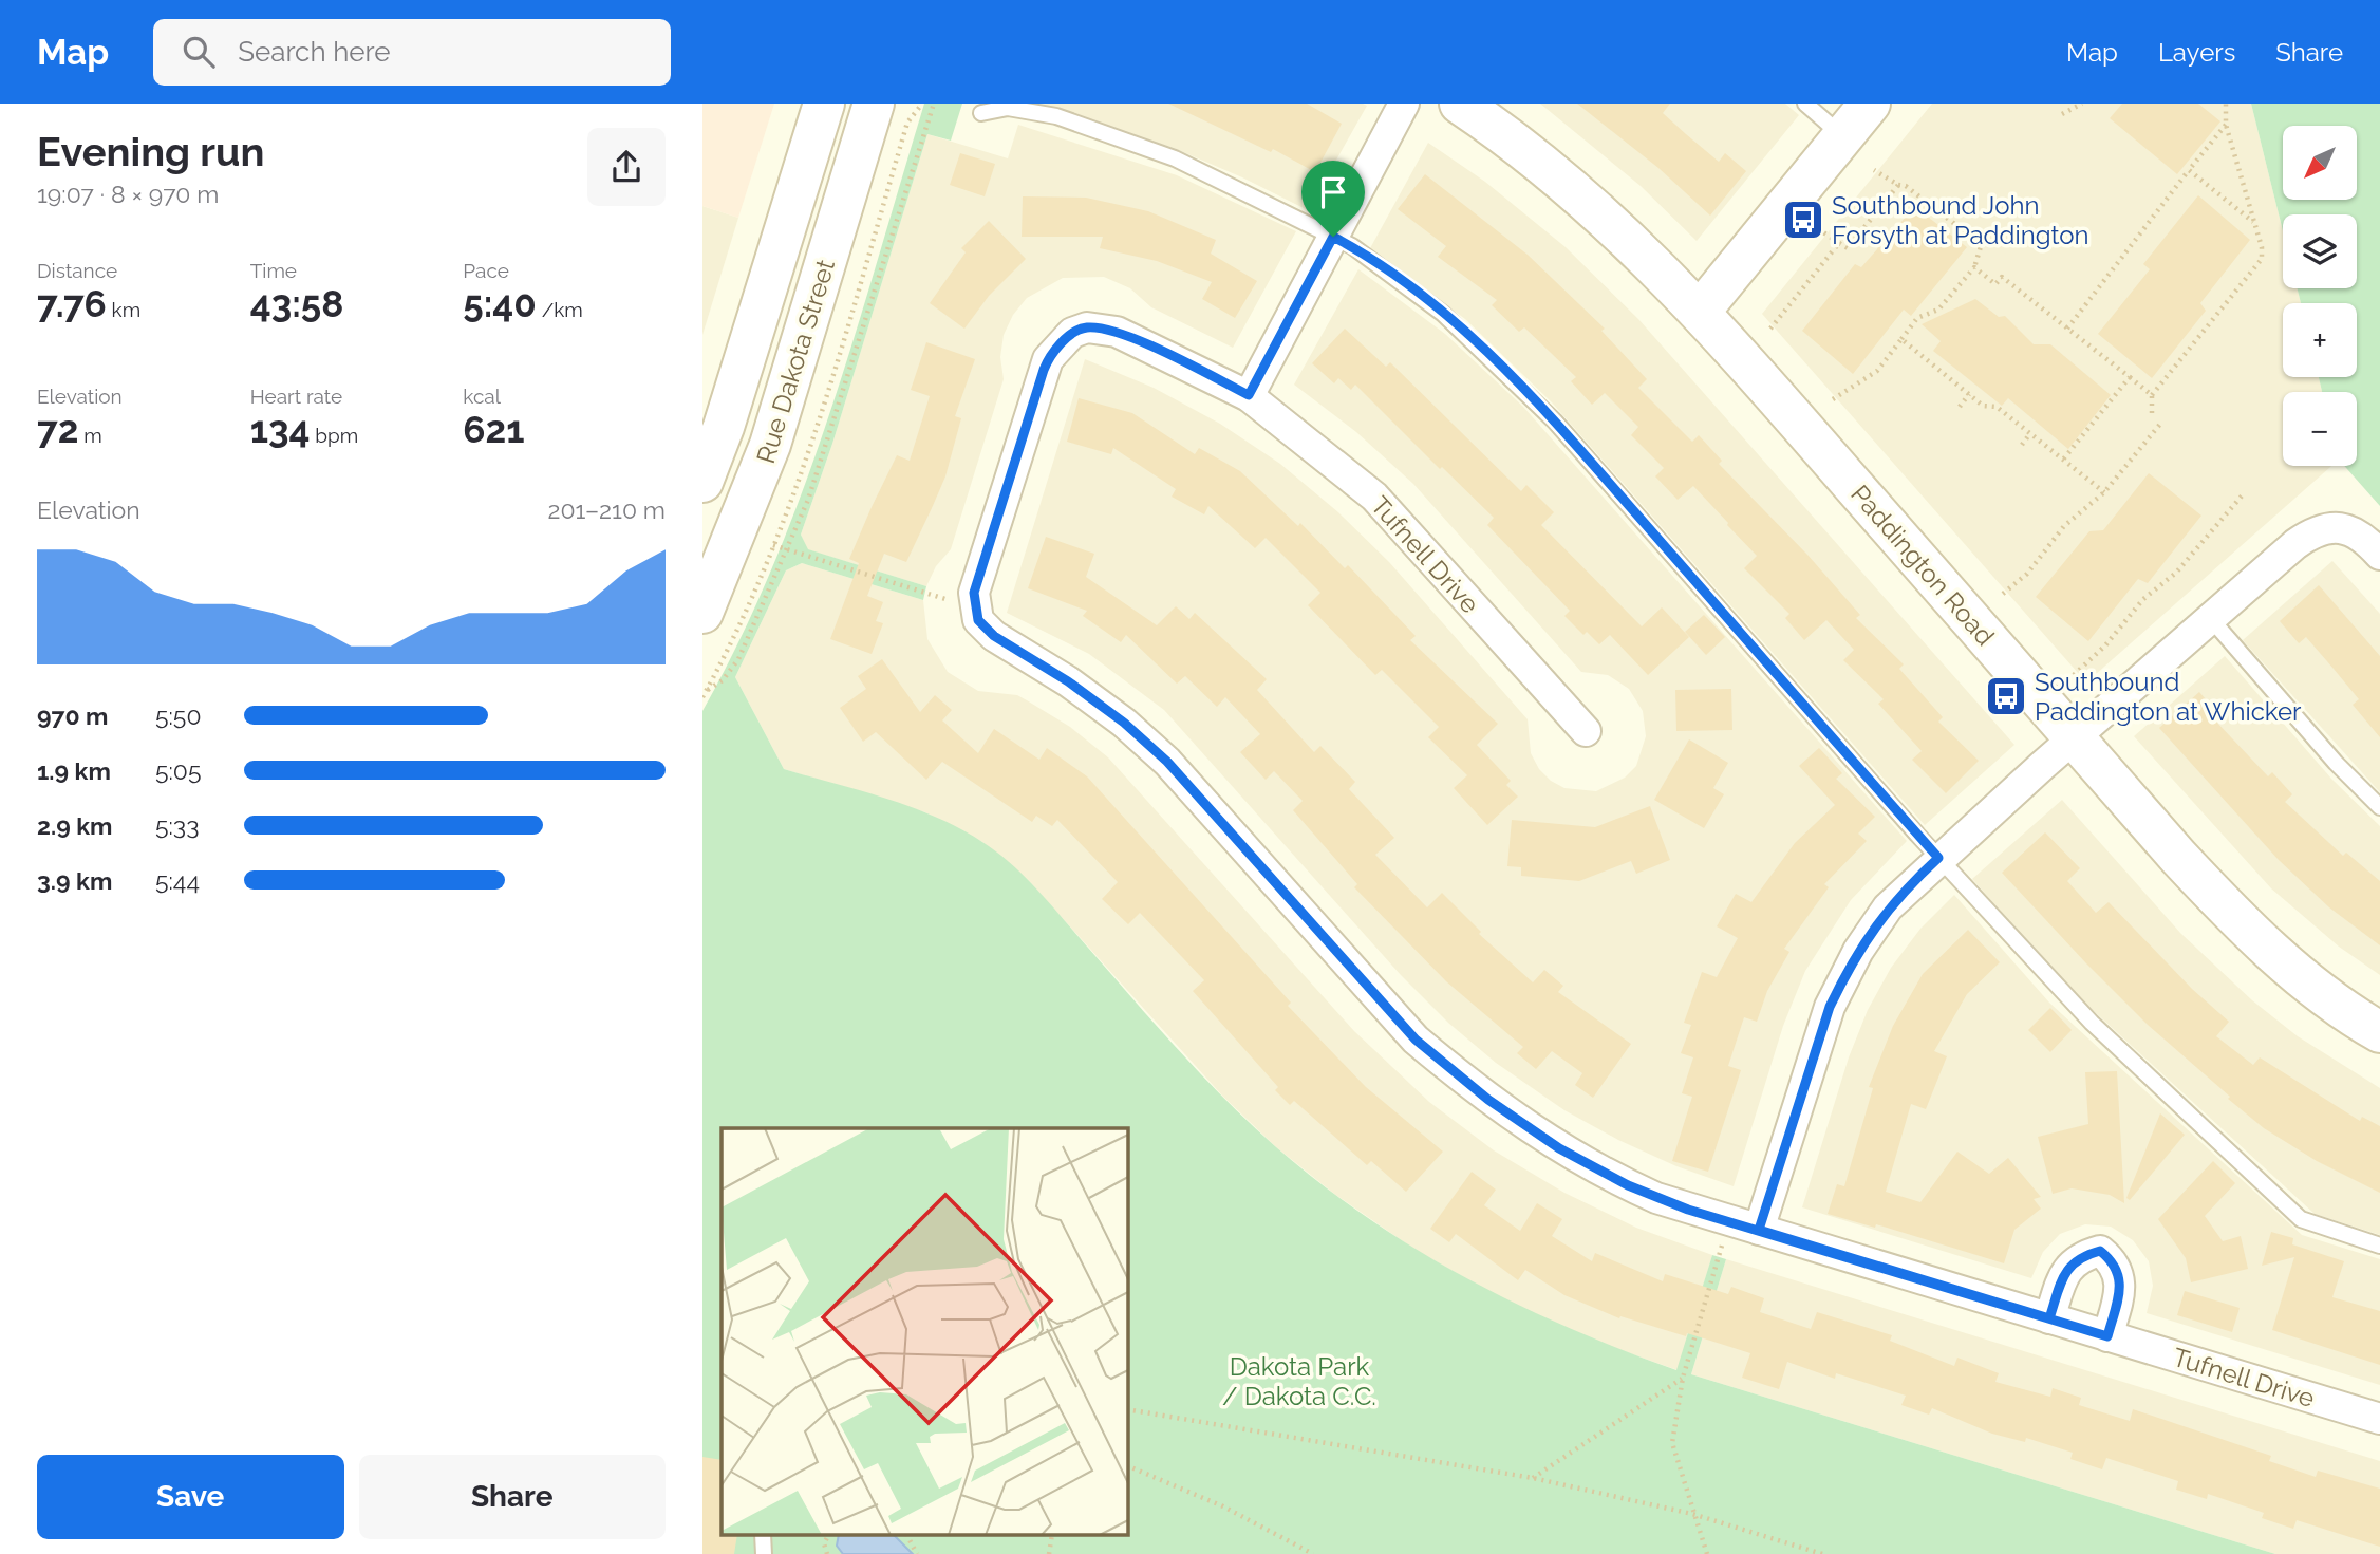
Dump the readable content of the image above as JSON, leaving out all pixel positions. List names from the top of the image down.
{
  "streets": {
    "street": ["Rue Dakota Street", "Tufnell Drive", "Paddington Road"]
  },
  "parks": ["Dakota Park / Dakota C.C."],
  "places": {
    "bus stop": ["Southbound John Forsyth at Paddington", "Southbound Paddington at Whicker"]
  },
  "north": "bottom left",
  "page": {
    "header": "Map",
    "search": "Search here",
    "nav": ["Map", "Layers", "Share"],
    "heading": ["Evening run", "19:07 · 8 × 970 m"],
    "map_buttons": ["+", "−"],
    "stats": [
      ["Distance", "7.76 km"],
      ["Time", "43:58"],
      ["Pace", "5:40 /km"],
      ["Elevation", "72 m"],
      ["Heart rate", "134 bpm"],
      ["kcal", "621"]
    ],
    "chart": ["Elevation", "201–210 m"],
    "list": [
      {
        "name": "970 m",
        "note": "5:50"
      },
      {
        "name": "1.9 km",
        "note": "5:05"
      },
      {
        "name": "2.9 km",
        "note": "5:33"
      },
      {
        "name": "3.9 km",
        "note": "5:44"
      }
    ],
    "buttons": ["Save", "Share"]
  }
}
